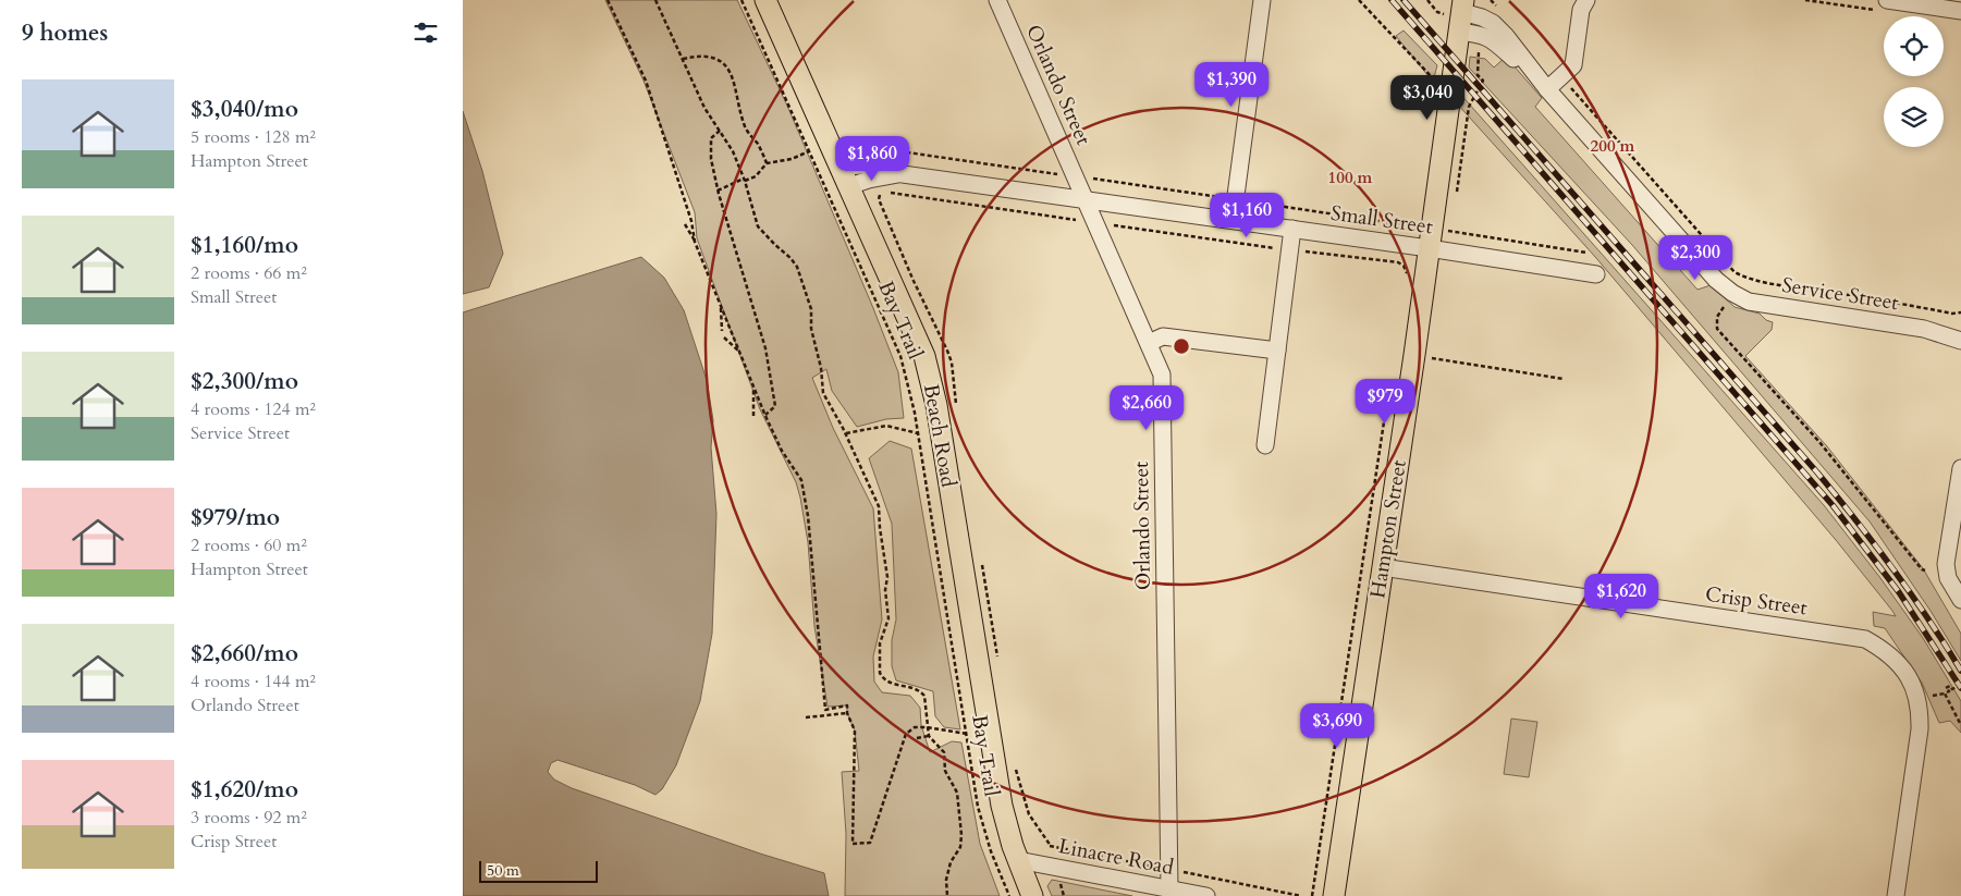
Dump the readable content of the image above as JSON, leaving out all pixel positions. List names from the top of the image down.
{
  "streets": {
    "main road": ["Beach Road", "Hampton Street"],
    "street": [
      "Orlando Street",
      "Small Street",
      "Service Street",
      "Crisp Street",
      "Linacre Road"
    ],
    "path": ["Bay Trail"]
  },
  "crossings": [
    ["Orlando Street", "Small Street"],
    ["Orlando Street", "Linacre Road"],
    ["Small Street", "Beach Road"],
    ["Small Street", "Hampton Street"],
    ["Service Street", "Hampton Street"],
    ["Beach Road", "Linacre Road"],
    ["Hampton Street", "Crisp Street"]
  ],
  "scale_bar": "50 m",
  "page": {
    "heading": "9 homes",
    "price": [
      "$1,390",
      "$3,040",
      "$1,860",
      "$1,160",
      "$2,300",
      "$979",
      "$2,660",
      "$1,620",
      "$3,690"
    ],
    "list": [
      {
        "name": "$3,040/mo",
        "note": "5 rooms · 128 m² · Hampton Street"
      },
      {
        "name": "$1,160/mo",
        "note": "2 rooms · 66 m² · Small Street"
      },
      {
        "name": "$2,300/mo",
        "note": "4 rooms · 124 m² · Service Street"
      },
      {
        "name": "$979/mo",
        "note": "2 rooms · 60 m² · Hampton Street"
      },
      {
        "name": "$2,660/mo",
        "note": "4 rooms · 144 m² · Orlando Street"
      },
      {
        "name": "$1,620/mo",
        "note": "3 rooms · 92 m² · Crisp Street"
      }
    ],
    "scale": "50 m"
  },
  "rings": ["200 m", "100 m"]
}
